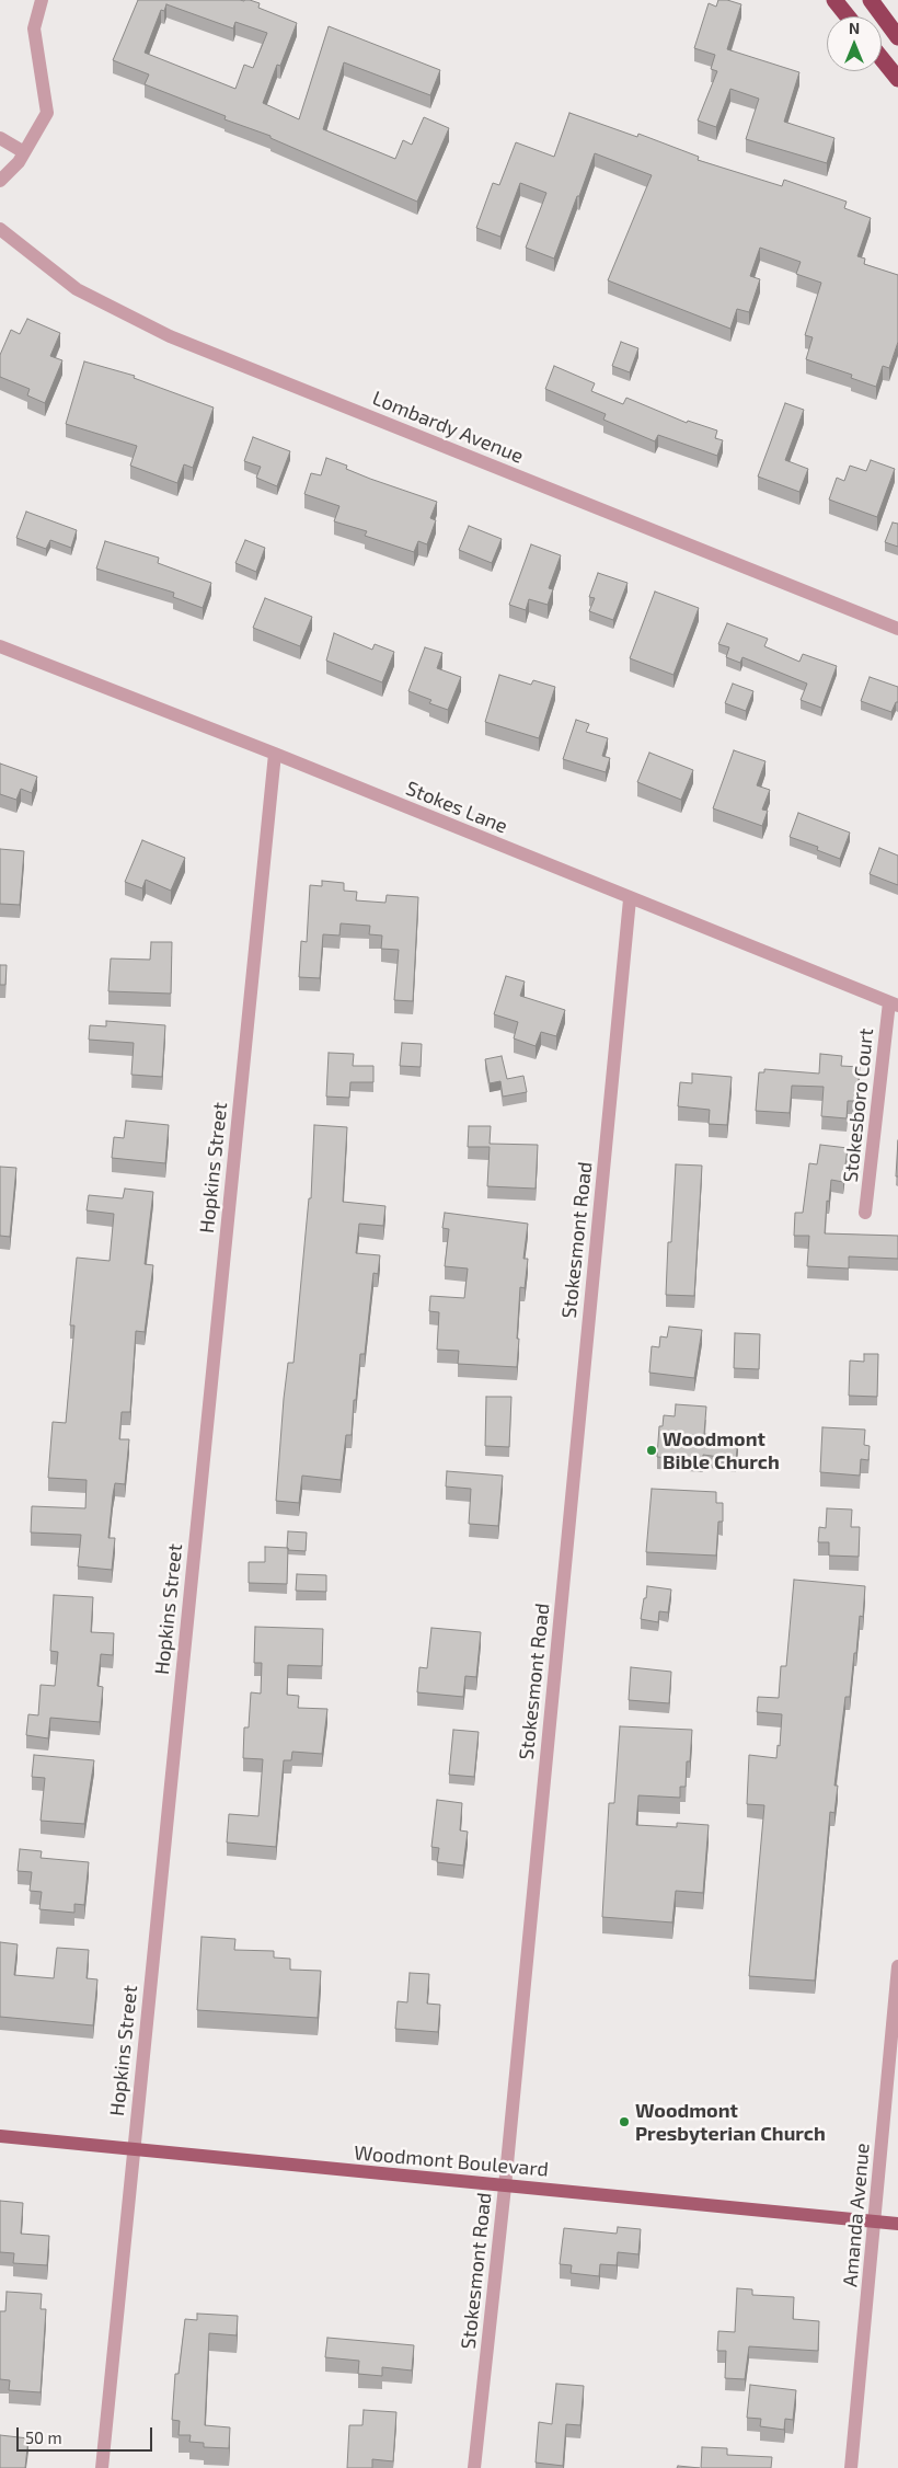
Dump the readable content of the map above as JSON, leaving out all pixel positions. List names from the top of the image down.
{
  "streets": {
    "main road": ["Woodmont Boulevard"],
    "street": [
      "Lombardy Avenue",
      "Stokes Lane",
      "Stokesboro Court",
      "Hopkins Street",
      "Stokesmont Road",
      "Amanda Avenue"
    ]
  },
  "crossings": [
    ["Stokes Lane", "Stokesboro Court"],
    ["Stokes Lane", "Hopkins Street"],
    ["Stokes Lane", "Stokesmont Road"],
    ["Hopkins Street", "Woodmont Boulevard"],
    ["Stokesmont Road", "Woodmont Boulevard"],
    ["Woodmont Boulevard", "Amanda Avenue"]
  ],
  "places": ["Woodmont Bible Church", "Woodmont Presbyterian Church"],
  "scale_bar": "50 m",
  "north": "top"
}
